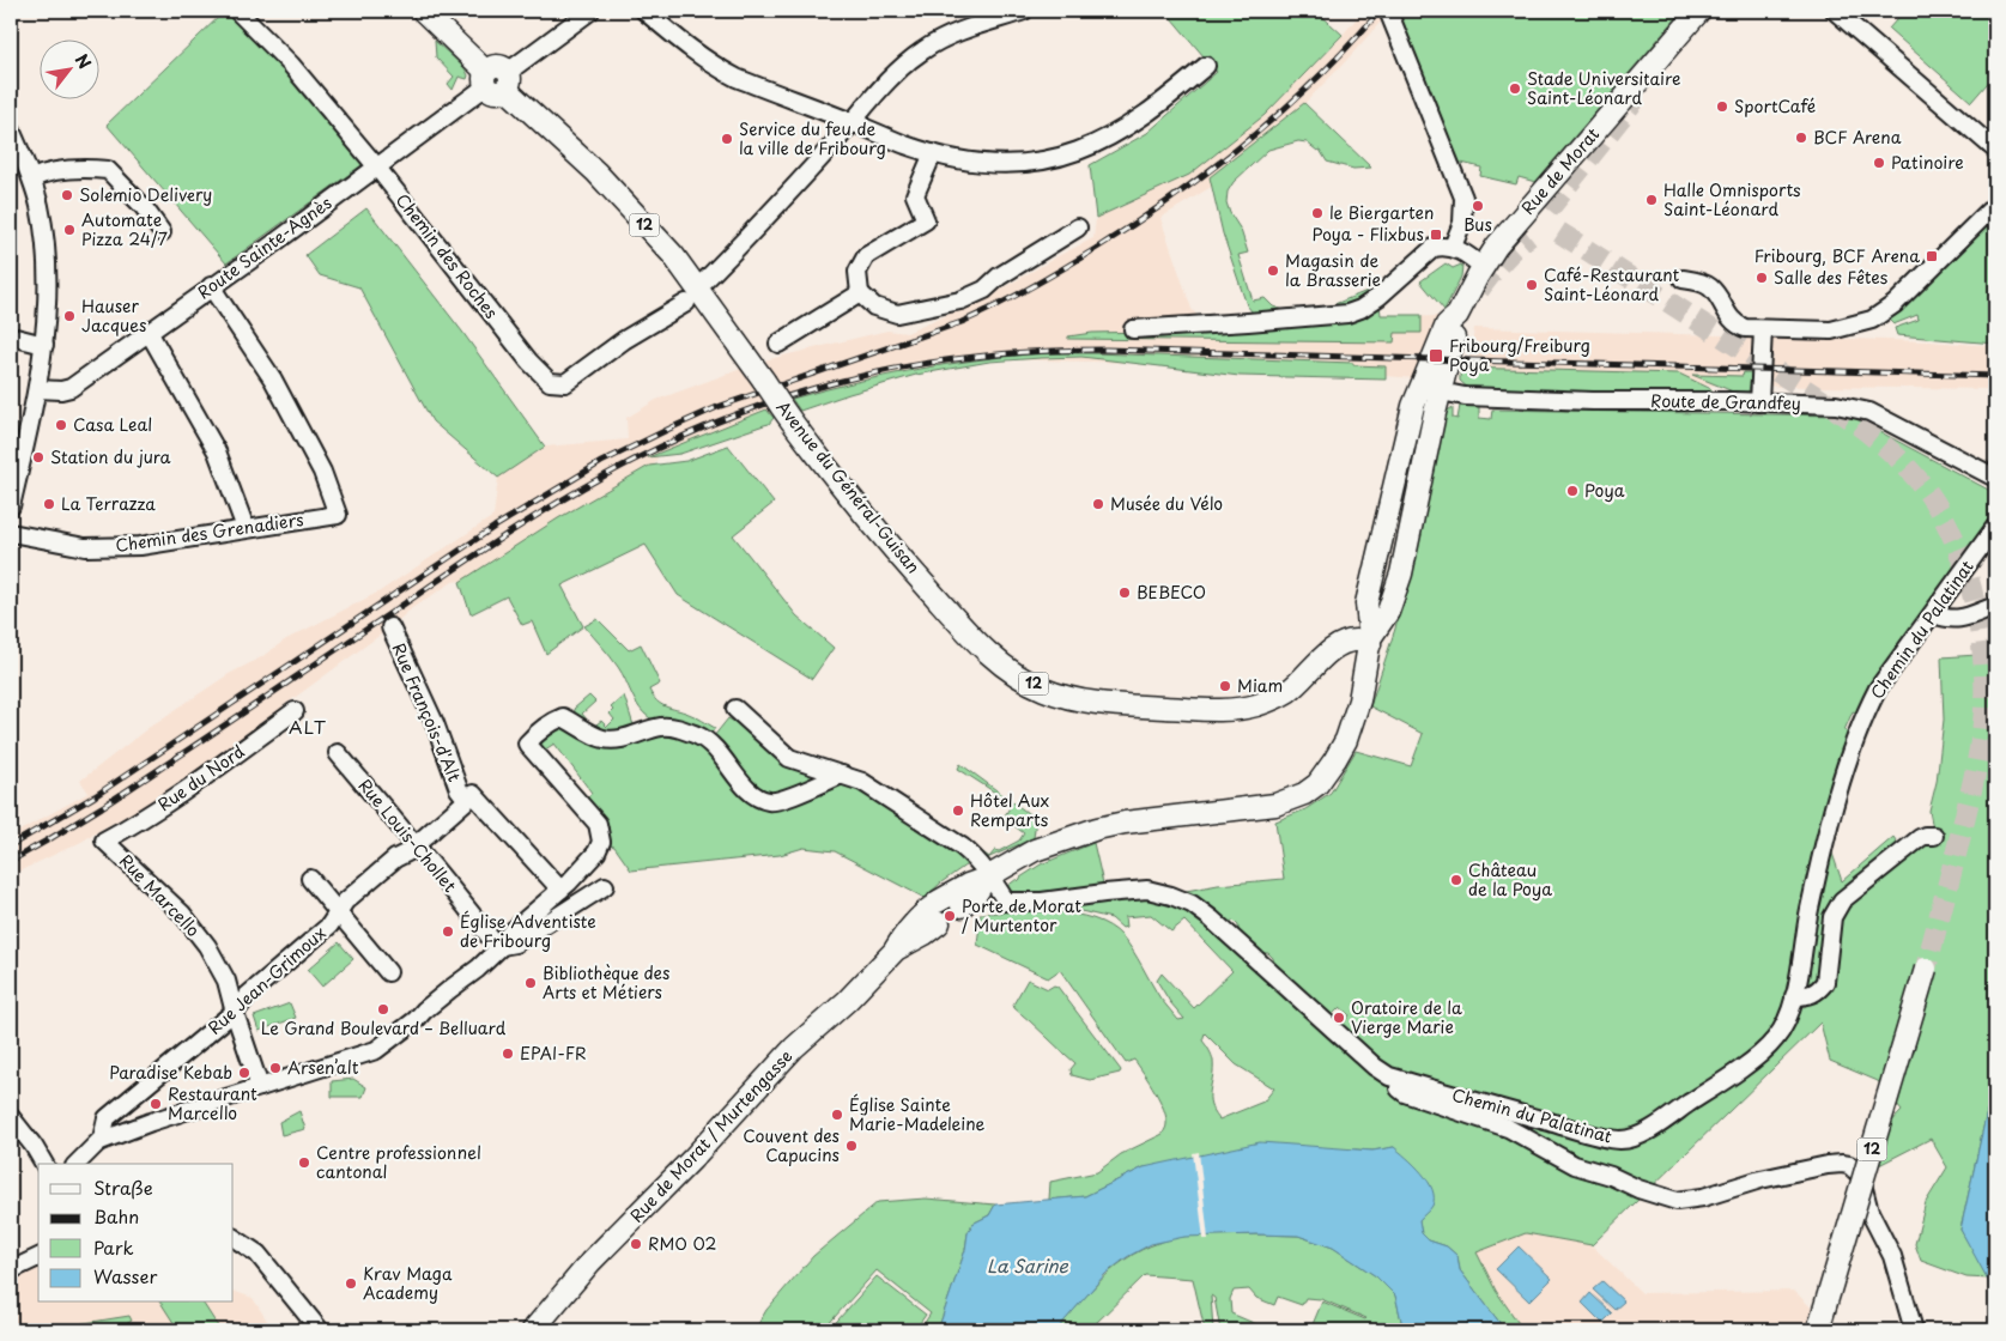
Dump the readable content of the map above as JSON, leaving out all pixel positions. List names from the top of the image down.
{
  "streets": {
    "main road": [
      "Rue de Morat",
      "12",
      "Avenue du Général-Guisan",
      "Rue de Morat / Murtengasse"
    ],
    "street": [
      "Route Sainte-Agnès",
      "Chemin des Roches",
      "Route de Grandfey",
      "Chemin des Grenadiers",
      "Chemin du Palatinat",
      "Rue François-d'Alt",
      "Rue du Nord",
      "Rue Louis-Chollet",
      "Rue Marcello",
      "Rue Jean-Grimoux"
    ]
  },
  "crossings": [
    ["Rue de Morat", "Route de Grandfey"],
    ["Rue de Morat", "Avenue du Général-Guisan"],
    ["Rue de Morat", "Chemin du Palatinat"],
    ["Rue de Morat", "Rue de Morat / Murtengasse"],
    ["Route Sainte-Agnès", "Chemin des Roches"],
    ["Route Sainte-Agnès", "Avenue du Général-Guisan"],
    ["Route Sainte-Agnès", "Chemin des Grenadiers"],
    ["Chemin des Roches", "Avenue du Général-Guisan"],
    ["Chemin du Palatinat", "Rue de Morat / Murtengasse"],
    ["Rue François-d'Alt", "Rue Jean-Grimoux"],
    ["Rue du Nord", "Rue Marcello"],
    ["Rue Louis-Chollet", "Rue Jean-Grimoux"],
    ["Rue Marcello", "Rue Jean-Grimoux"]
  ],
  "districts": ["ALT"],
  "water": ["La Sarine"],
  "places": {
    "other": [
      "Stade Universitaire Saint-Léonard",
      "SportCafé",
      "BCF Arena",
      "Service du feu de la ville de Fribourg",
      "Patinoire",
      "Solemio Delivery",
      "Halle Omnisports Saint-Léonard",
      "Bus",
      "le Biergarten",
      "Automate Pizza 24/7",
      "Magasin de la Brasserie",
      "Salle des Fêtes",
      "Café-Restaurant Saint-Léonard",
      "Hauser Jacques",
      "Casa Leal",
      "Station du jura",
      "Poya",
      "La Terrazza",
      "Musée du Vélo",
      "BEBECO",
      "Miam",
      "Hôtel Aux Remparts",
      "Château de la Poya",
      "Porte de Morat / Murtentor",
      "Église Adventiste de Fribourg",
      "Bibliothèque des Arts et Métiers",
      "Le Grand Boulevard – Belluard",
      "Oratoire de la Vierge Marie",
      "EPAI-FR",
      "Arsen’alt",
      "Paradise Kebab",
      "Restaurant Marcello",
      "Église Sainte Marie-Madeleine",
      "Couvent des Capucins",
      "Centre professionnel cantonal",
      "RMO 02",
      "Krav Maga Academy"
    ],
    "transit": ["Poya - Flixbus", "Fribourg, BCF Arena", "Fribourg/Freiburg Poya"]
  },
  "legend": [
    "Straße",
    "Bahn",
    "Park",
    "Wasser"
  ],
  "north": "top right"
}
